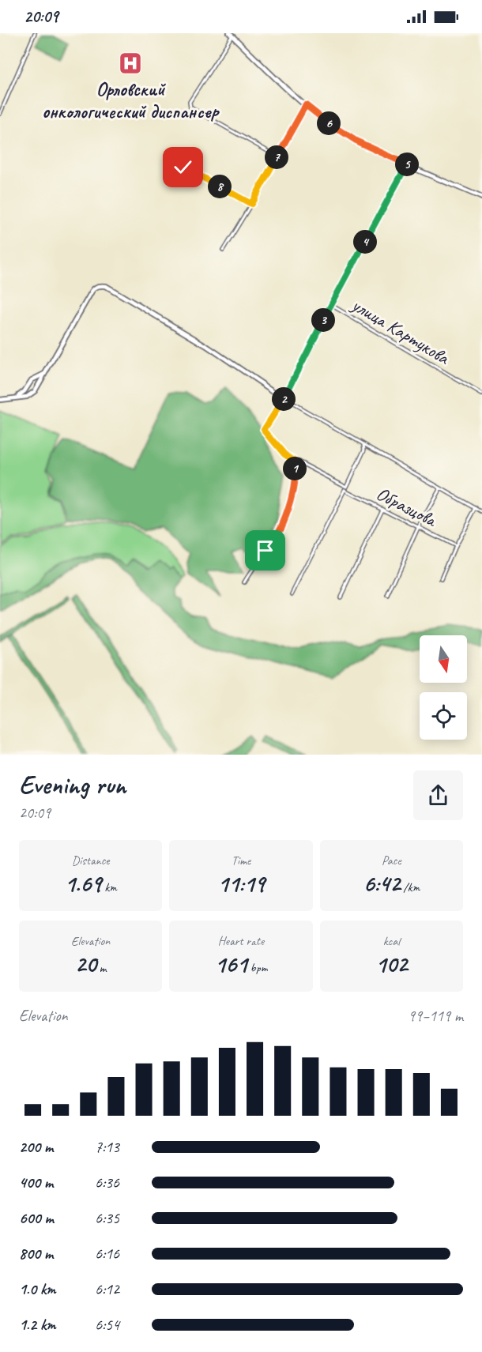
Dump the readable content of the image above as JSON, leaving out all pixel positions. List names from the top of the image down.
{
  "streets": {
    "street": ["улица Картукова", "Образцова"]
  },
  "places": {
    "hospital": ["Орловский онкологический диспансер"]
  },
  "north": "bottom",
  "page": {
    "status": "20:09",
    "pins": [
      "6",
      "7",
      "5",
      "8",
      "4",
      "3",
      "2",
      "1"
    ],
    "heading": ["Evening run", "20:09"],
    "stats": [
      ["Distance", "1.69 km"],
      ["Time", "11:19"],
      ["Pace", "6:42 /km"],
      ["Elevation", "20 m"],
      ["Heart rate", "161 bpm"],
      ["kcal", "102"]
    ],
    "chart": ["Elevation", "99–119 m"],
    "list": [
      {
        "name": "200 m",
        "note": "7:13"
      },
      {
        "name": "400 m",
        "note": "6:36"
      },
      {
        "name": "600 m",
        "note": "6:35"
      },
      {
        "name": "800 m",
        "note": "6:16"
      },
      {
        "name": "1.0 km",
        "note": "6:12"
      },
      {
        "name": "1.2 km",
        "note": "6:54"
      }
    ]
  }
}
